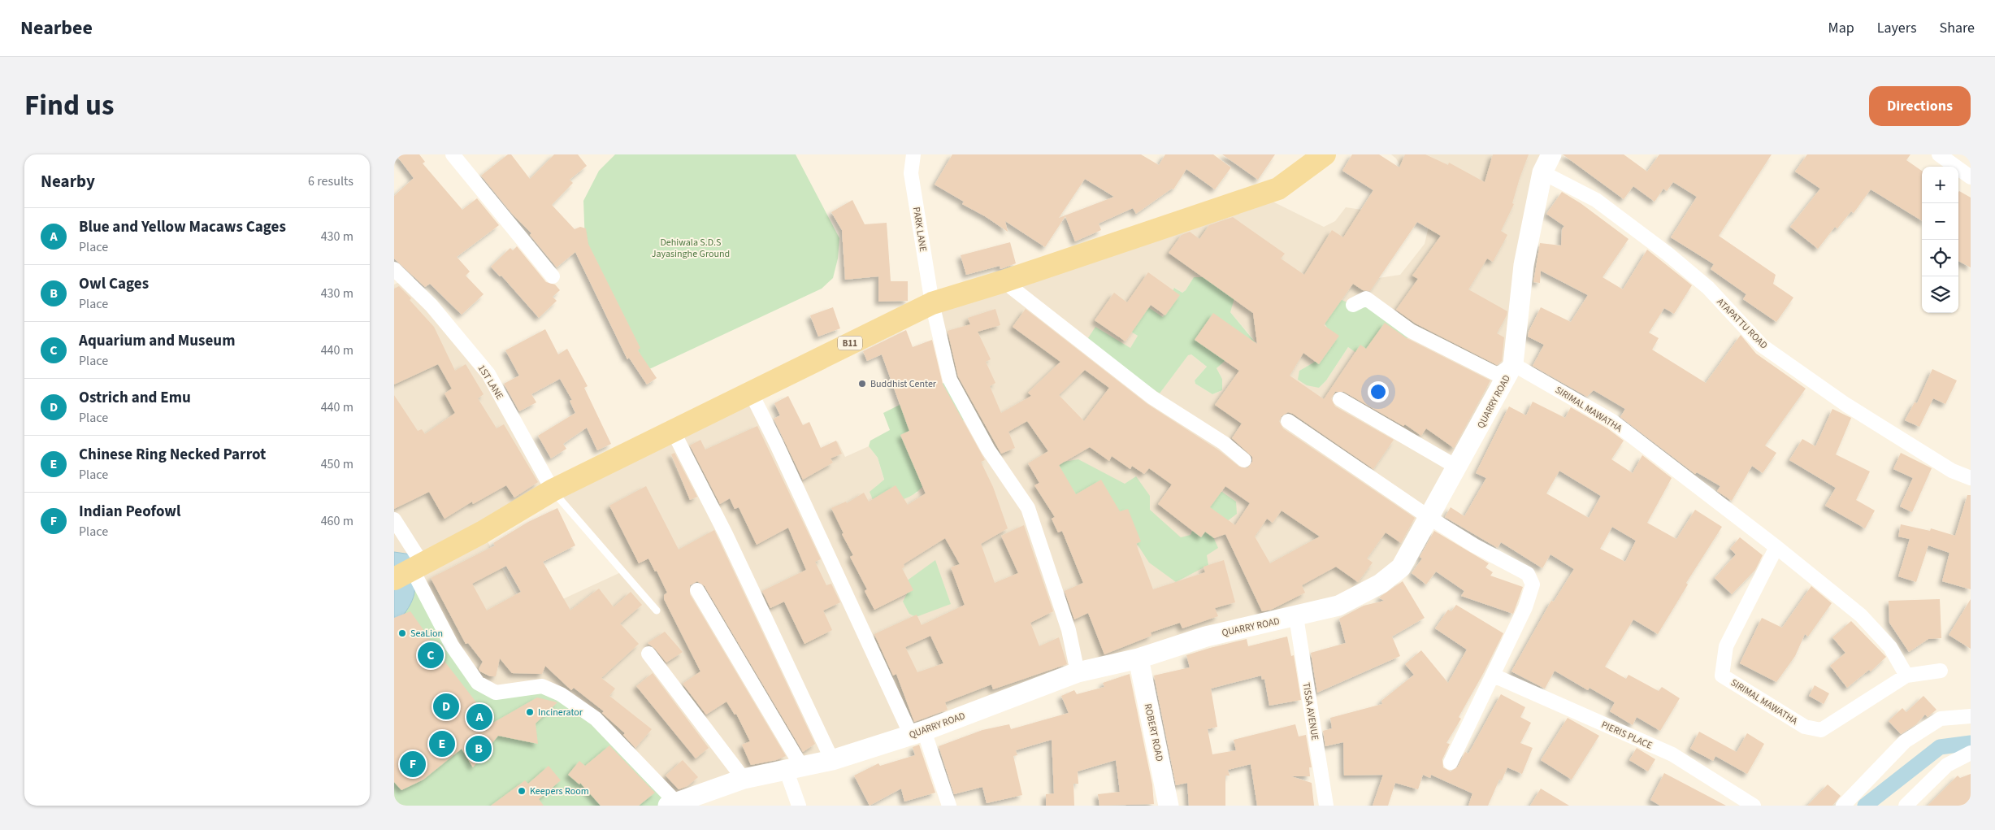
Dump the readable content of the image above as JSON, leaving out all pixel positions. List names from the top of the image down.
{
  "streets": {
    "main road": ["B11"],
    "street": [
      "PARK LANE",
      "ATAPATTU ROAD",
      "1ST LANE",
      "QUARRY ROAD",
      "SIRIMAL MAWATHA",
      "TISSA AVENUE",
      "ROBERT ROAD",
      "PIERIS PLACE"
    ]
  },
  "crossings": [
    ["PARK LANE", "B11"],
    ["PARK LANE", "QUARRY ROAD"],
    ["ATAPATTU ROAD", "QUARRY ROAD"],
    ["B11", "1ST LANE"],
    ["QUARRY ROAD", "SIRIMAL MAWATHA"],
    ["QUARRY ROAD", "TISSA AVENUE"],
    ["QUARRY ROAD", "ROBERT ROAD"]
  ],
  "parks": ["Dehiwala S.D.S Jayasinghe Ground"],
  "places": [
    "Buddhist Center",
    "SeaLion",
    "Incinerator",
    "Keepers Room"
  ],
  "page": {
    "header": "Nearbee",
    "nav": ["Map", "Layers", "Share"],
    "title": "Find us",
    "buttons": "Directions",
    "heading": ["Nearby", "6 results"],
    "map_buttons": ["+", "−"],
    "list": [
      {
        "mark": "A",
        "name": "Blue and Yellow Macaws Cages",
        "note": "Place",
        "value": "430 m"
      },
      {
        "mark": "B",
        "name": "Owl Cages",
        "note": "Place",
        "value": "430 m"
      },
      {
        "mark": "C",
        "name": "Aquarium and Museum",
        "note": "Place",
        "value": "440 m"
      },
      {
        "mark": "D",
        "name": "Ostrich and Emu",
        "note": "Place",
        "value": "440 m"
      },
      {
        "mark": "E",
        "name": "Chinese Ring Necked Parrot",
        "note": "Place",
        "value": "450 m"
      },
      {
        "mark": "F",
        "name": "Indian Peofowl",
        "note": "Place",
        "value": "460 m"
      }
    ],
    "pins": [
      "C",
      "D",
      "A",
      "E",
      "B",
      "F"
    ]
  }
}
